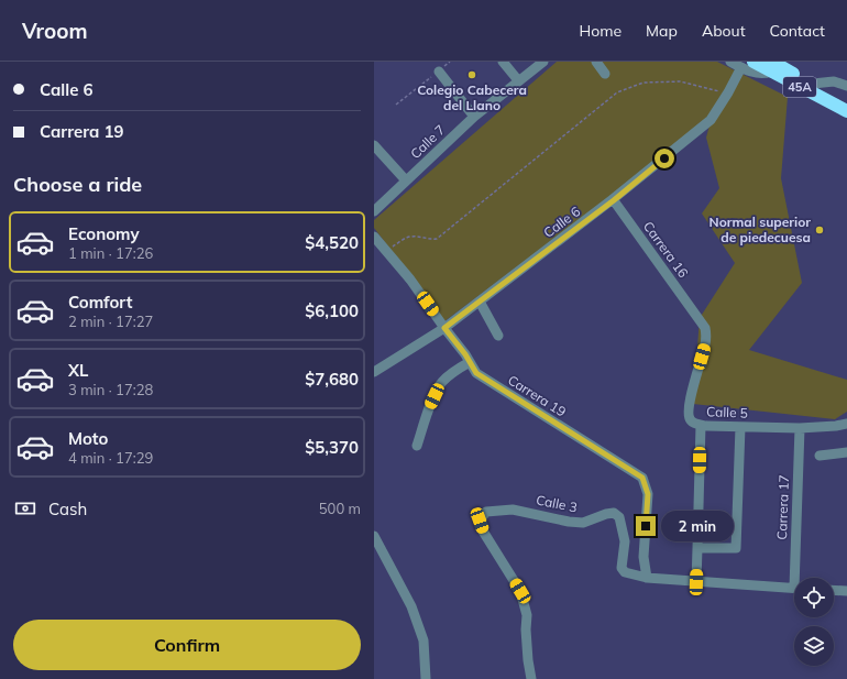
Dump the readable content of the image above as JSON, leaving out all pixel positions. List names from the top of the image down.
{
  "streets": {
    "highway": ["45A"],
    "street": [
      "Calle 7",
      "Calle 6",
      "Carrera 16",
      "Carrera 19",
      "Calle 5",
      "Calle 3",
      "Carrera 17"
    ]
  },
  "crossings": [
    ["Calle 6", "Carrera 16"],
    ["Calle 6", "Carrera 19"],
    ["Carrera 16", "Calle 5"],
    ["Carrera 19", "Calle 3"],
    ["Calle 5", "Carrera 17"]
  ],
  "places": ["Colegio Cabecera del Llano", "Normal superior de piedecuesa"],
  "page": {
    "header": "Vroom",
    "nav": [
      "Home",
      "Map",
      "About",
      "Contact"
    ],
    "banner": ["Calle 6", "Carrera 19"],
    "heading": "Choose a ride",
    "list": [
      {
        "name": "Economy",
        "note": "1 min · 17:26",
        "value": "$4,520"
      },
      {
        "name": "Comfort",
        "note": "2 min · 17:27",
        "value": "$6,100"
      },
      {
        "name": "XL",
        "note": "3 min · 17:28",
        "value": "$7,680"
      },
      {
        "name": "Moto",
        "note": "4 min · 17:29",
        "value": "$5,370"
      }
    ],
    "pay": ["Cash", "500 m"],
    "bubble": "2 min",
    "buttons": "Confirm"
  }
}
